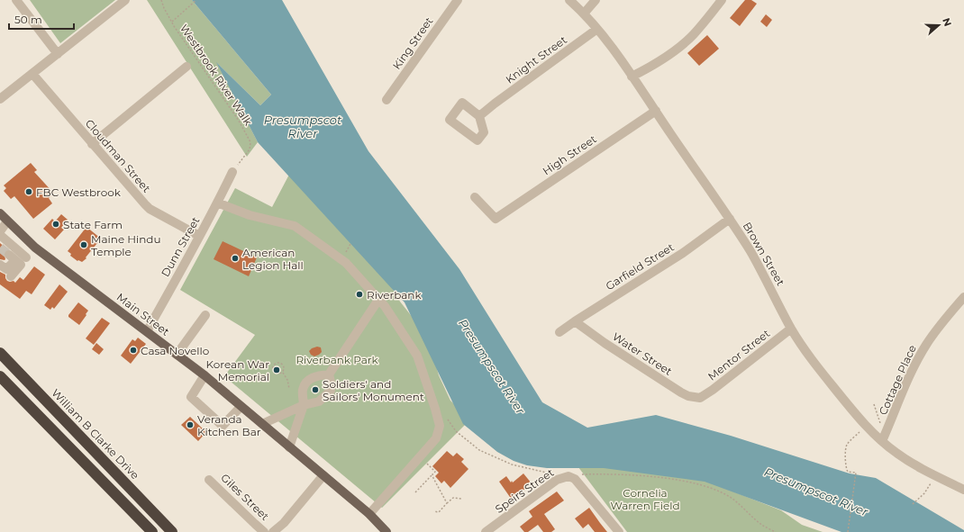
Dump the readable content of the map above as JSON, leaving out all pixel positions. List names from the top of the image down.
{
  "streets": {
    "highway": ["William B Clarke Drive"],
    "main road": ["Main Street"],
    "street": [
      "King Street",
      "Knight Street",
      "High Street",
      "Cloudman Street",
      "Dunn Street",
      "Brown Street",
      "Garfield Street",
      "Water Street",
      "Mentor Street",
      "Cottage Place",
      "Speirs Street",
      "Giles Street"
    ],
    "path": ["Westbrook River Walk"]
  },
  "crossings": [
    ["Knight Street", "Brown Street"],
    ["Westbrook River Walk", "Dunn Street"],
    ["High Street", "Brown Street"],
    ["Cloudman Street", "Dunn Street"],
    ["Dunn Street", "Main Street"],
    ["Brown Street", "Garfield Street"],
    ["Brown Street", "Mentor Street"],
    ["Brown Street", "Cottage Place"],
    ["Garfield Street", "Water Street"],
    ["Main Street", "Giles Street"],
    ["Water Street", "Mentor Street"]
  ],
  "water": ["Presumpscot River"],
  "parks": ["Riverbank Park", "Cornelia Warren Field"],
  "places": [
    "FBC Westbrook",
    "State Farm",
    "Maine Hindu Temple",
    "American Legion Hall",
    "Riverbank",
    "Casa Novello",
    "Korean War Memorial",
    "Soldiers' and Sailors' Monument",
    "Veranda Kitchen Bar"
  ],
  "scale_bar": "50 m",
  "north": "right"
}
